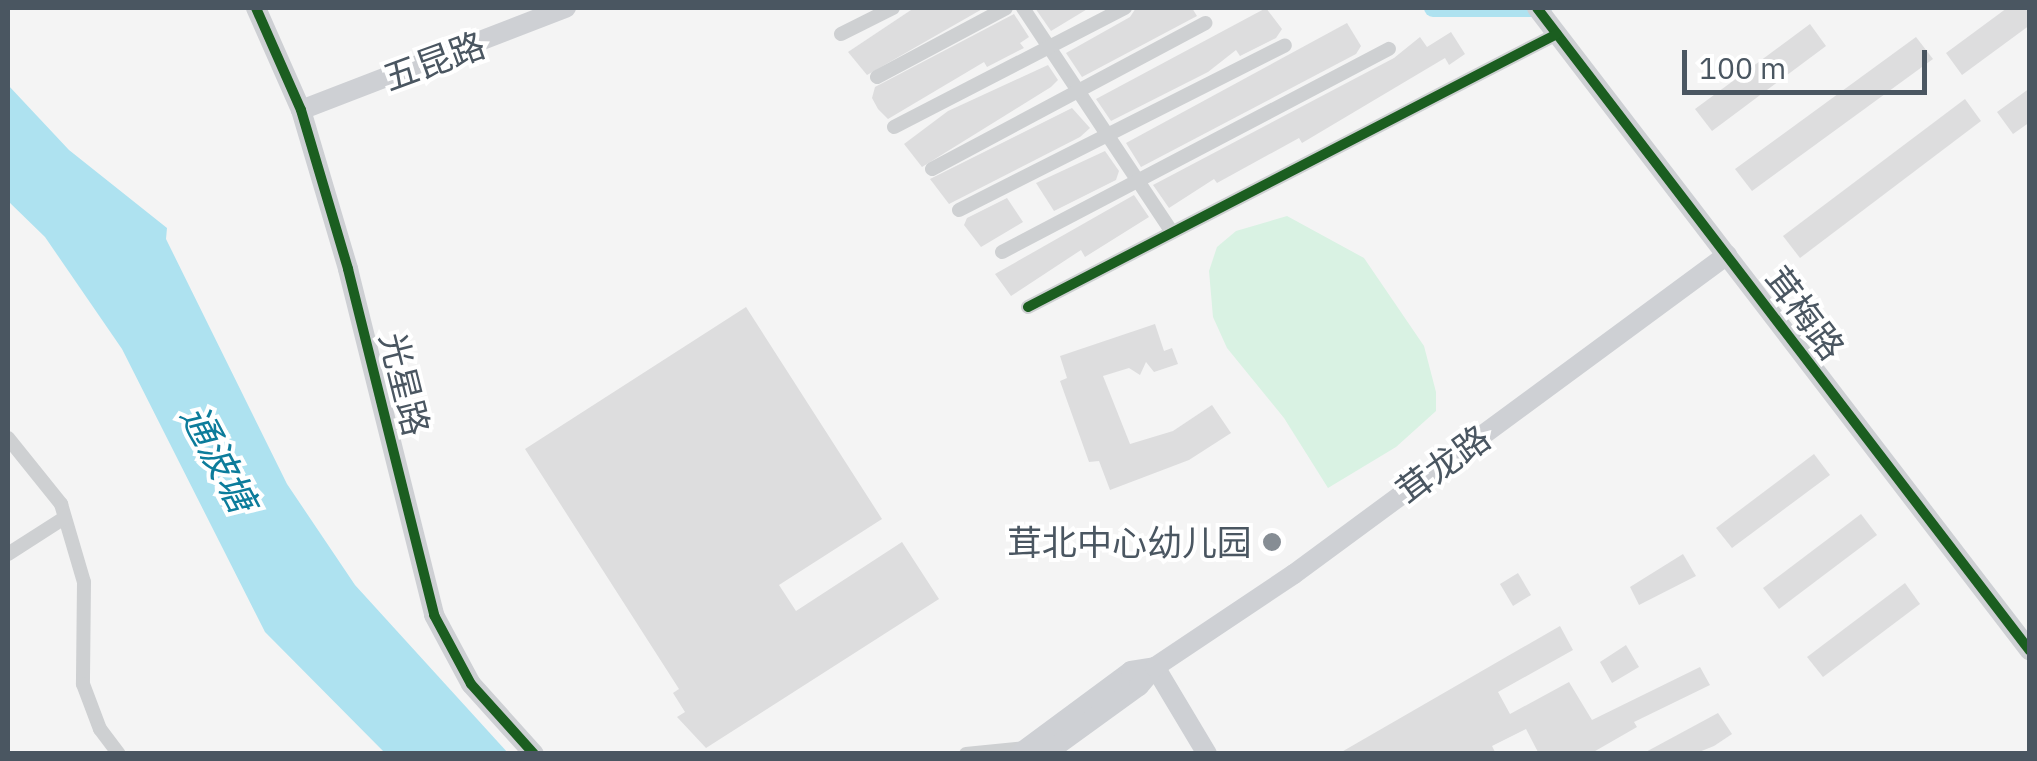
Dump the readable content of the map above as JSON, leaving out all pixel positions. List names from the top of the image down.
{
  "streets": {
    "street": [
      "五昆路",
      "茸梅路",
      "光星路",
      "茸龙路"
    ]
  },
  "crossings": [
    ["五昆路", "光星路"],
    ["茸梅路", "茸龙路"]
  ],
  "water": ["通波塘"],
  "places": ["茸北中心幼儿园"],
  "scale_bar": "100 m"
}
